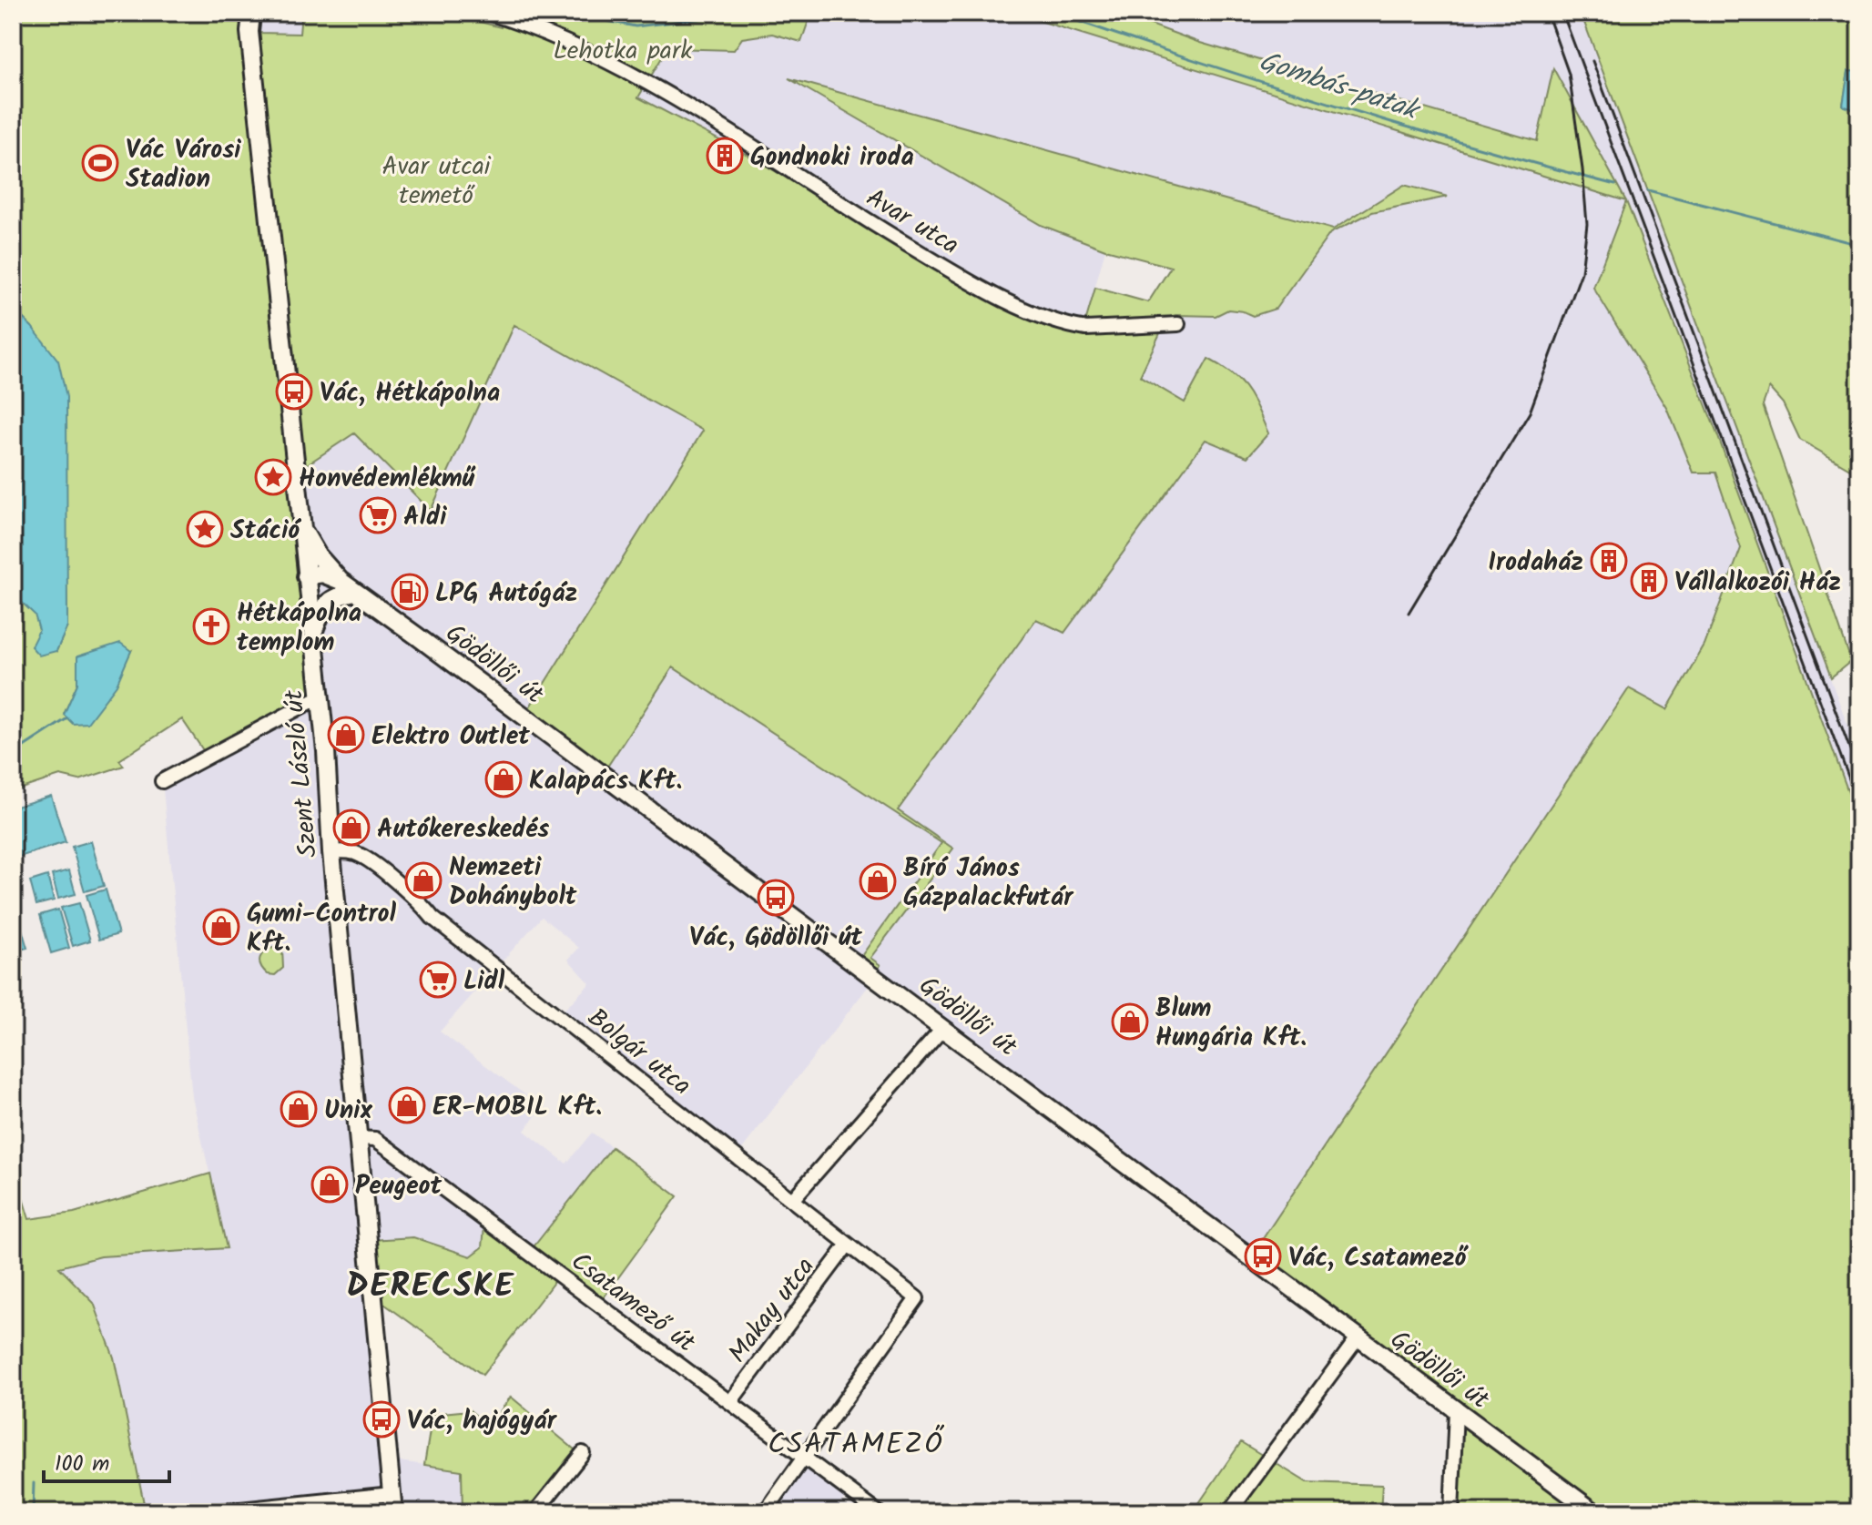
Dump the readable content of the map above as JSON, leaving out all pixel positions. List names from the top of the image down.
{
  "streets": {
    "main road": ["Gödöllői út", "Szent László út"],
    "street": [
      "Avar utca",
      "Bolgár utca",
      "Csatamező út",
      "Makay utca"
    ]
  },
  "crossings": [
    ["Gödöllői út", "Szent László út"],
    ["Szent László út", "Bolgár utca"],
    ["Szent László út", "Csatamező út"],
    ["Bolgár utca", "Csatamező út"],
    ["Bolgár utca", "Makay utca"],
    ["Csatamező út", "Makay utca"]
  ],
  "districts": ["DERECSKE", "CSATAMEZŐ"],
  "water": ["Gombás-patak"],
  "parks": ["Lehotka park", "Avar utcai temető"],
  "places": {
    "building": ["Gondnoki iroda", "Irodaház", "Vállalkozói Ház"],
    "sports": ["Vác Városi Stadion"],
    "bus stop": [
      "Vác, Hétkápolna",
      "Vác, Gödöllői út",
      "Vác, Csatamező",
      "Vác, hajógyár"
    ],
    "place": ["Honvédemlékmű", "Stáció"],
    "supermarket": ["Aldi", "Lidl"],
    "fuel station": ["LPG Autógáz"],
    "church": ["Hétkápolna templom"],
    "shop": [
      "Elektro Outlet",
      "Kalapács Kft.",
      "Autókereskedés",
      "Nemzeti Dohánybolt",
      "Bíró János Gázpalackfutár",
      "Gumi-Control Kft.",
      "Blum Hungária Kft.",
      "ER-MOBIL Kft.",
      "Unix",
      "Peugeot"
    ]
  },
  "scale_bar": "100 m"
}
